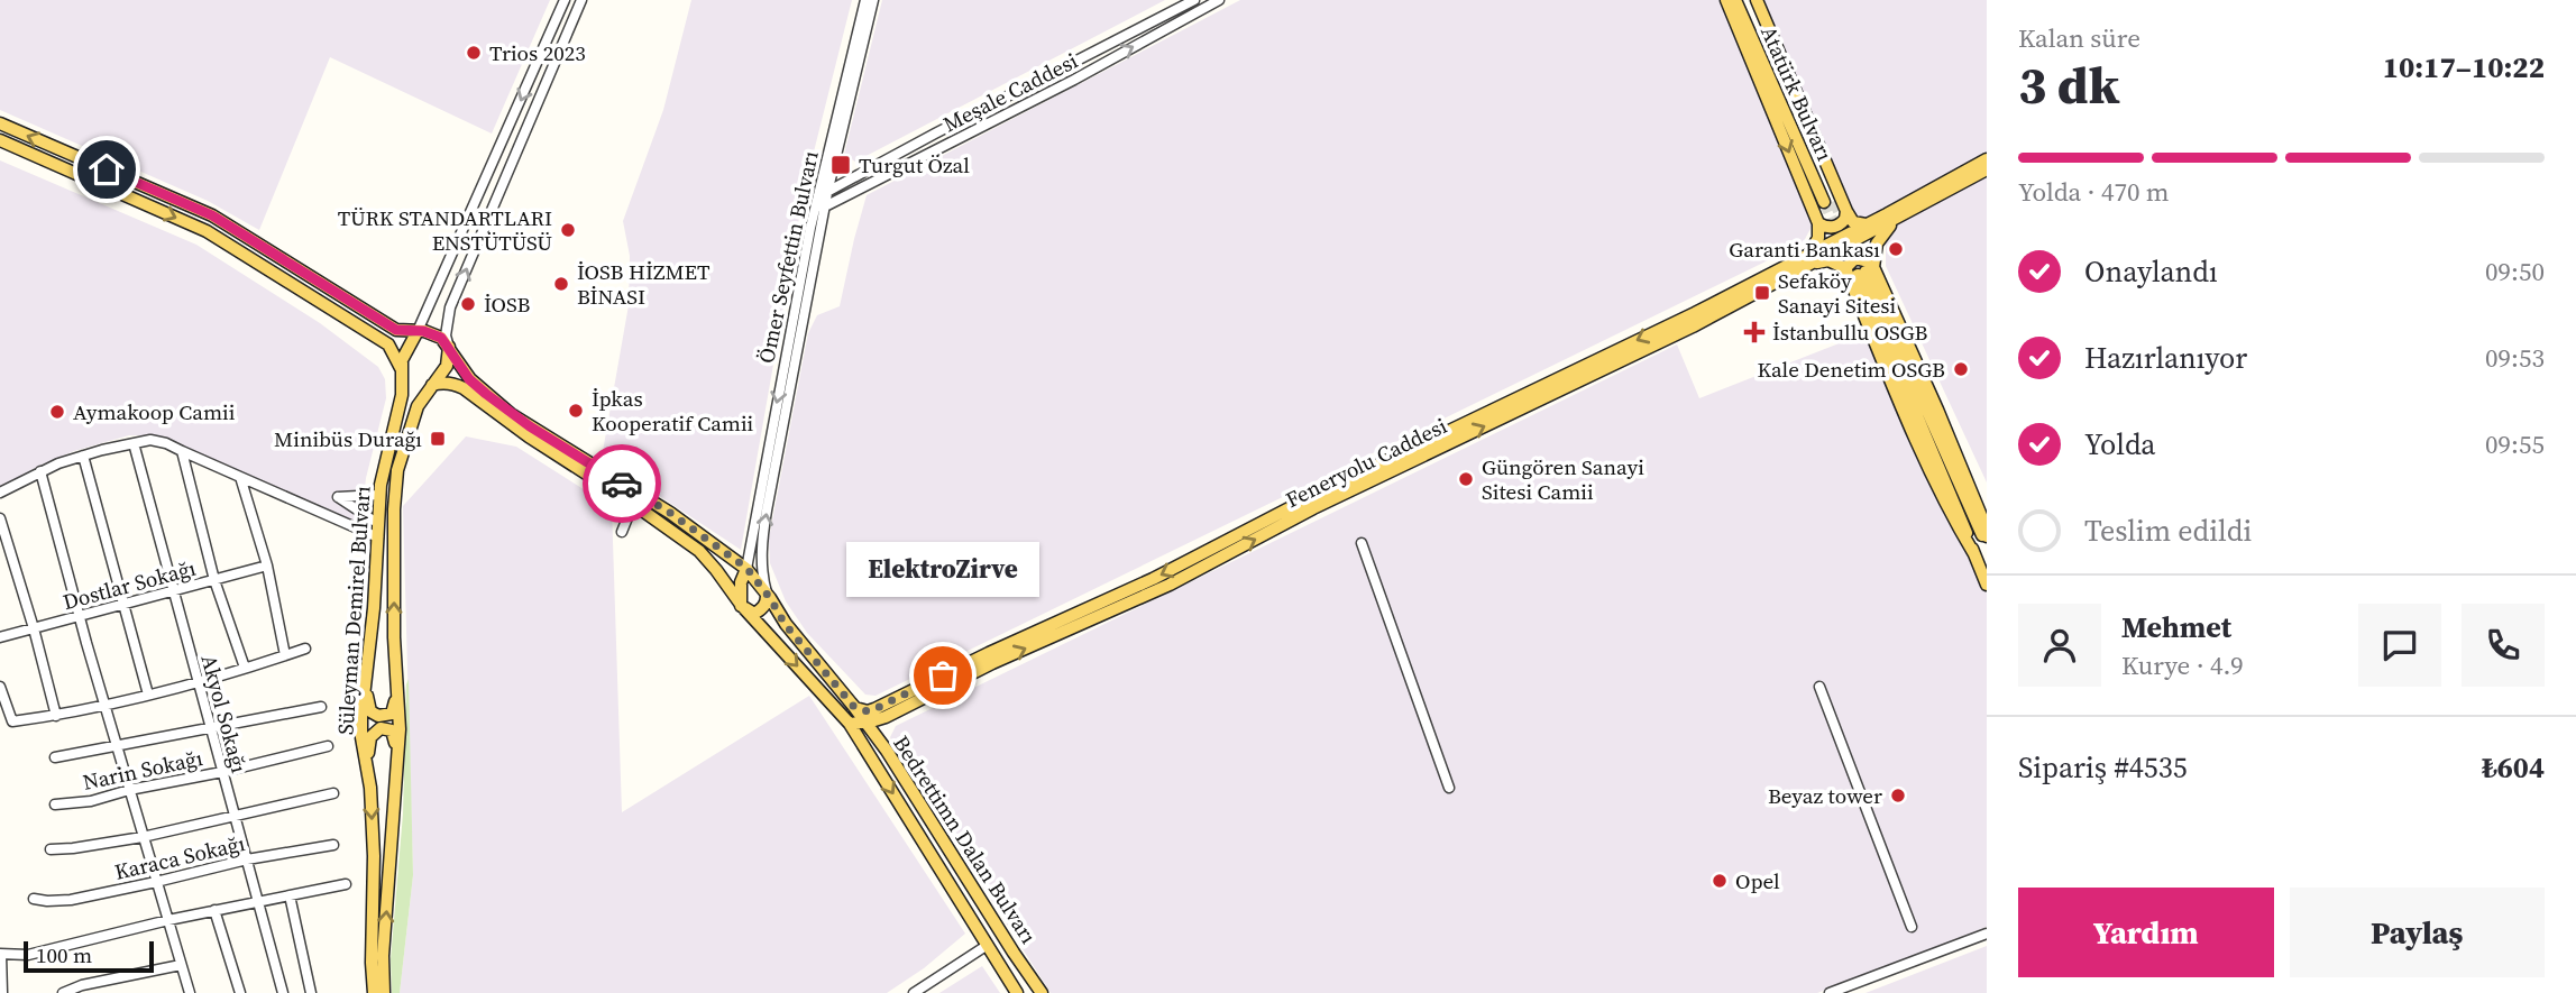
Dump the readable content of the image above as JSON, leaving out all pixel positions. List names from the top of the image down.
{
  "streets": {
    "main road": [
      "Atatürk Bulvarı",
      "Feneryolu Caddesi",
      "Süleyman Demirel Bulvarı",
      "Bedrettimn Dalan Bulvarı"
    ],
    "street": [
      "Meşale Caddesi",
      "Ömer Seyfettin Bulvarı",
      "Dostlar Sokağı",
      "Akyol Sokağı",
      "Narin Sokağı",
      "Karaca Sokağı"
    ]
  },
  "crossings": [
    ["Meşale Caddesi", "Ömer Seyfettin Bulvarı"],
    ["Ömer Seyfettin Bulvarı", "Bedrettimn Dalan Bulvarı"],
    ["Feneryolu Caddesi", "Bedrettimn Dalan Bulvarı"],
    ["Dostlar Sokağı", "Akyol Sokağı"],
    ["Süleyman Demirel Bulvarı", "Bedrettimn Dalan Bulvarı"],
    ["Akyol Sokağı", "Narin Sokağı"],
    ["Akyol Sokağı", "Karaca Sokağı"]
  ],
  "places": {
    "other": [
      "Trios 2023",
      "TÜRK STANDARTLARI ENSTÜTÜSÜ",
      "Garanti Bankası",
      "İOSB HİZMET BİNASI",
      "İOSB",
      "Kale Denetim OSGB",
      "İpkas Kooperatif Camii",
      "Aymakoop Camii",
      "Güngören Sanayi Sitesi Camii",
      "ElektroZirve",
      "Beyaz tower",
      "Opel"
    ],
    "transit": ["Turgut Özal", "Sefaköy Sanayi Sitesi", "Minibüs Durağı"],
    "health": ["İstanbullu OSGB"]
  },
  "scale_bar": "100 m",
  "page": {
    "heading": ["3 dk", "Kalan süre", "10:17–10:22"],
    "panel": [
      "Mehmet",
      "Kurye · 4.9",
      "Sipariş #4535",
      "₺604"
    ],
    "bar": "Yolda · 470 m",
    "list": [
      ["Onaylandı", "09:50"],
      ["Hazırlanıyor", "09:53"],
      ["Yolda", "09:55"],
      "Teslim edildi"
    ],
    "bubble": "ElektroZirve",
    "buttons": ["Yardım", "Paylaş"],
    "scale": "100 m"
  }
}
